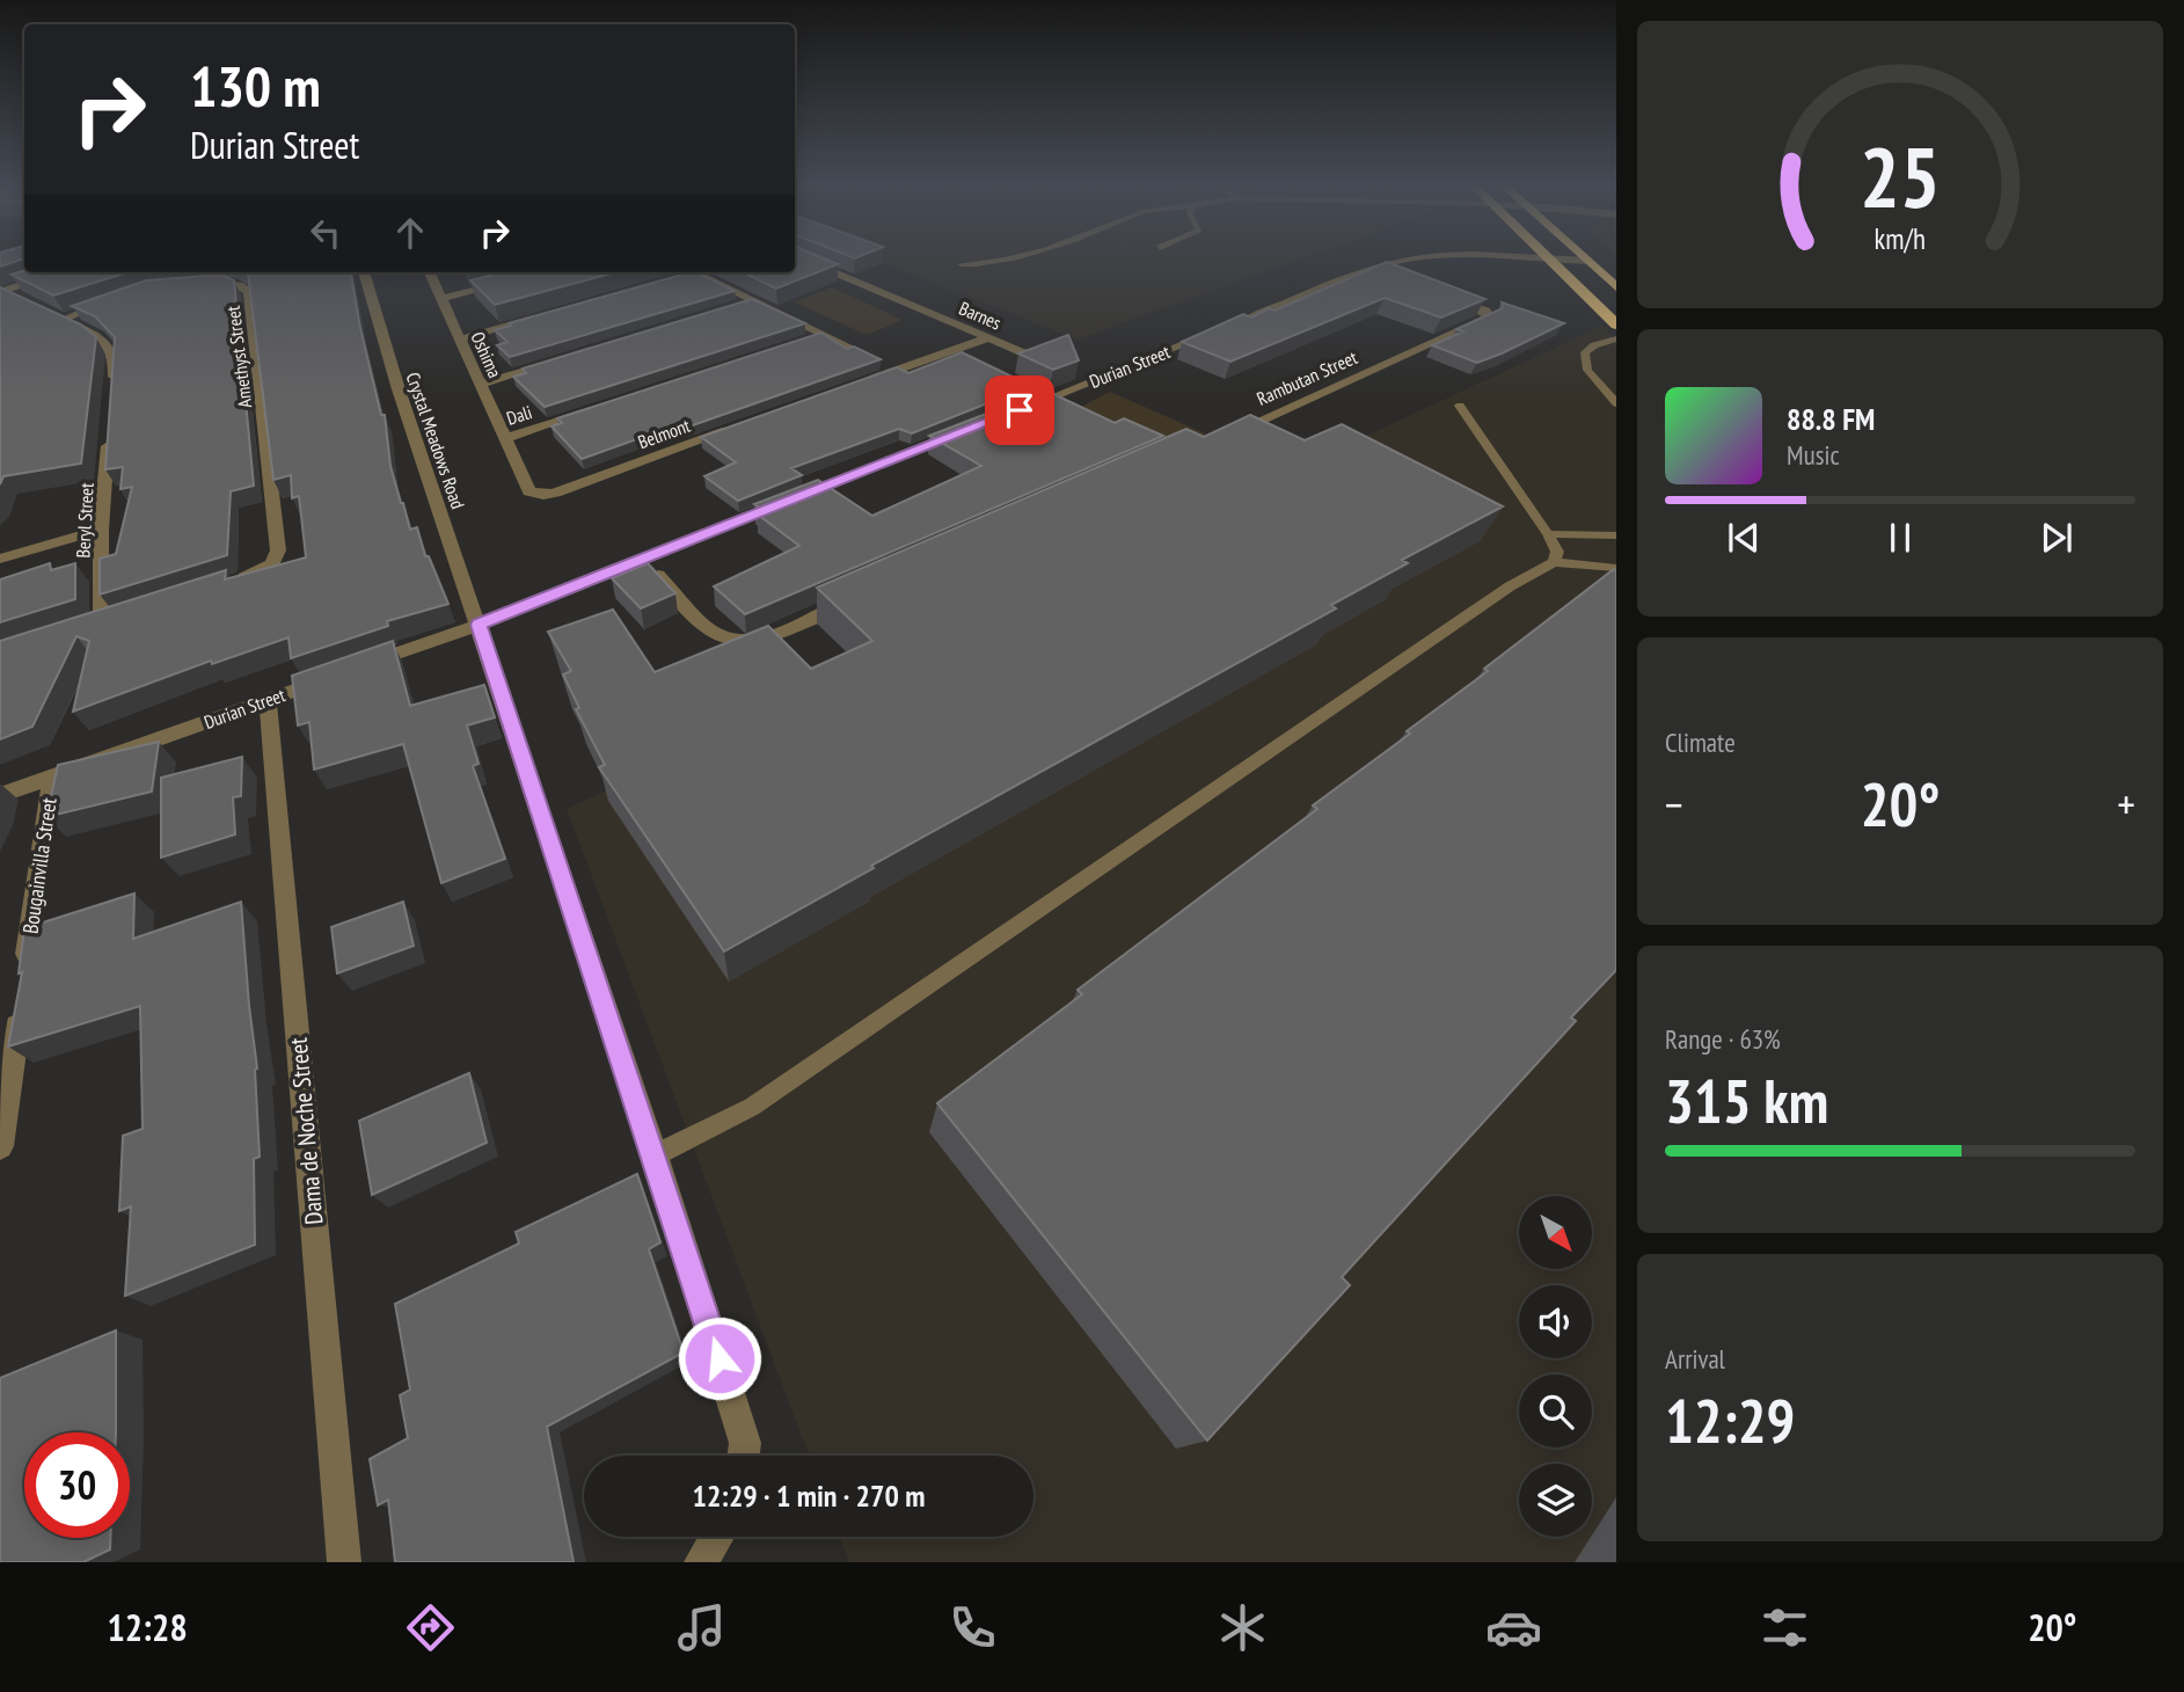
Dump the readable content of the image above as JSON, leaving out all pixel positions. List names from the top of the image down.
{
  "streets": {
    "street": [
      "Barnes",
      "Oshima",
      "Amethyst Street",
      "Durian Street",
      "Rambutan Street",
      "Dali",
      "Belmont",
      "Crystal Meadows Road",
      "Beryl Street",
      "Bougainvilla Street",
      "Dama de Noche Street"
    ]
  },
  "crossings": [
    ["Oshima", "Dali"],
    ["Oshima", "Belmont"],
    ["Durian Street", "Crystal Meadows Road"],
    ["Durian Street", "Bougainvilla Street"],
    ["Durian Street", "Dama de Noche Street"]
  ],
  "north": "bottom right",
  "page": {
    "turn": ["130 m", "Durian Street"],
    "song": ["88.8 FM", "Music"],
    "tile": [
      "Climate",
      ["Range · 63%", "315 km"],
      ["Arrival", "12:29"]
    ],
    "heat": ["−", "20°", "+"],
    "limit": "30",
    "trip": "12:29 · 1 min · 270 m",
    "tabs": ["12:28", "20°"],
    "gauge": ["25", "km/h"]
  }
}
